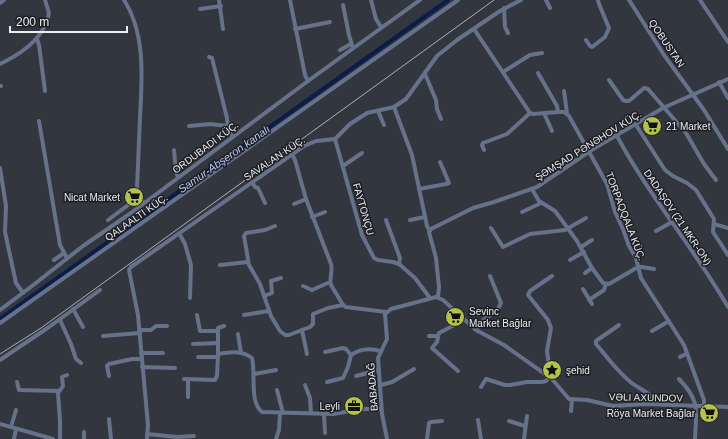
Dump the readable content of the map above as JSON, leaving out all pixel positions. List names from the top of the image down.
{
  "streets": {
    "street": [
      "QOBUSTAN",
      "ŞƏMŞAD PƏNƏHOV KÜÇ.",
      "ORDUBADI KÜÇ.",
      "SAVALAN KÜÇ.",
      "FAYTONÇU",
      "TORPAQQALA KÜÇ.",
      "DADAŞOV (21 MKR-ON)",
      "BABADAĞ",
      "VƏLI AXUNDOV"
    ]
  },
  "crossings": [
    ["QOBUSTAN", "ŞƏMŞAD PƏNƏHOV KÜÇ."],
    ["ŞƏMŞAD PƏNƏHOV KÜÇ.", "TORPAQQALA KÜÇ."],
    ["ŞƏMŞAD PƏNƏHOV KÜÇ.", "DADAŞOV (21 MKR-ON)"],
    ["SAVALAN KÜÇ.", "FAYTONÇU"],
    ["TORPAQQALA KÜÇ.", "VƏLI AXUNDOV"]
  ],
  "water": ["Samur-Abşeron kanalı"],
  "places": {
    "supermarket": [
      "21 Market",
      "Nicat Market",
      "Sevinc Market Bağlar",
      "Röya Market Bağlar"
    ],
    "place": ["şehid"],
    "office": ["Leyli"]
  },
  "scale_bar": "200 m"
}
